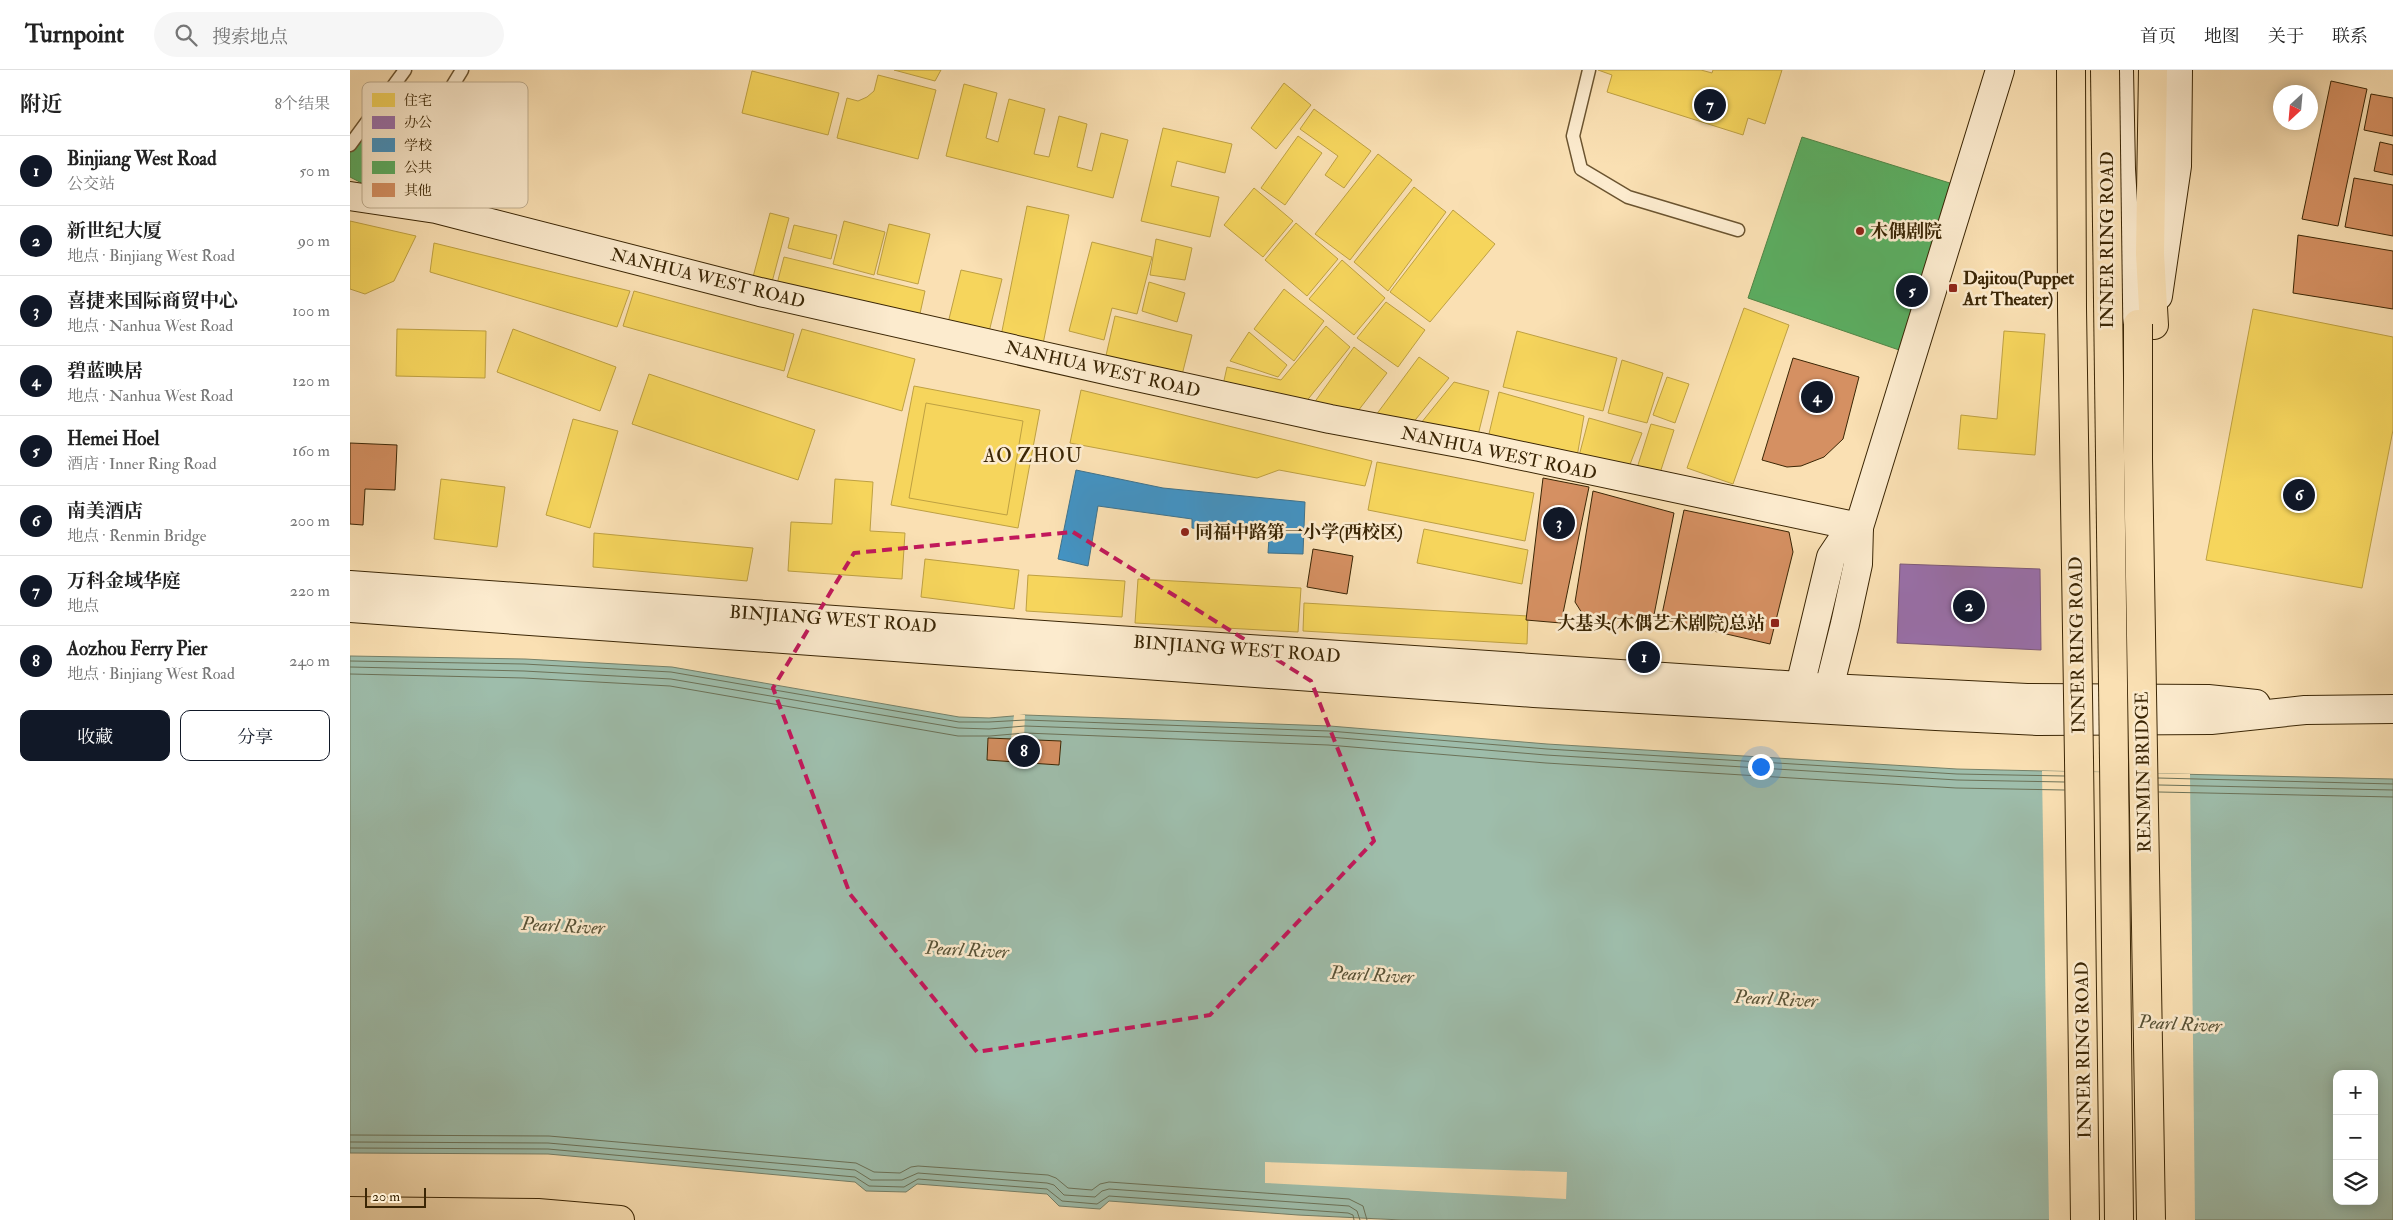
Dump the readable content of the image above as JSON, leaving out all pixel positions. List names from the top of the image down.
{
  "streets": {
    "main road": [
      "INNER RING ROAD",
      "NANHUA WEST ROAD",
      "BINJIANG WEST ROAD",
      "RENMIN BRIDGE"
    ]
  },
  "districts": ["AO ZHOU"],
  "water": ["Pearl River"],
  "places": {
    "other": ["木偶剧院", "同福中路第一小学(西校区)"],
    "transit": ["Dajitou(Puppet Art Theater)", "大基头(木偶艺术剧院)总站"]
  },
  "legend": [
    "住宅",
    "办公",
    "学校",
    "公共",
    "其他"
  ],
  "scale_bar": "20 m",
  "north": "bottom left",
  "page": {
    "header": "Turnpoint",
    "search": "搜索地点",
    "nav": [
      "首页",
      "地图",
      "关于",
      "联系"
    ],
    "heading": ["附近", "8个结果"],
    "pins": [
      "7",
      "5",
      "4",
      "6",
      "3",
      "2",
      "1",
      "8"
    ],
    "list": [
      {
        "mark": "1",
        "name": "Binjiang West Road",
        "note": "公交站",
        "value": "50 m"
      },
      {
        "mark": "2",
        "name": "新世纪大厦",
        "note": "地点 · Binjiang West Road",
        "value": "90 m"
      },
      {
        "mark": "3",
        "name": "喜捷来国际商贸中心",
        "note": "地点 · Nanhua West Road",
        "value": "100 m"
      },
      {
        "mark": "4",
        "name": "碧蓝映居",
        "note": "地点 · Nanhua West Road",
        "value": "120 m"
      },
      {
        "mark": "5",
        "name": "Hemei Hoel",
        "note": "酒店 · Inner Ring Road",
        "value": "160 m"
      },
      {
        "mark": "6",
        "name": "南美酒店",
        "note": "地点 · Renmin Bridge",
        "value": "200 m"
      },
      {
        "mark": "7",
        "name": "万科金域华庭",
        "note": "地点",
        "value": "220 m"
      },
      {
        "mark": "8",
        "name": "Aozhou Ferry Pier",
        "note": "地点 · Binjiang West Road",
        "value": "240 m"
      }
    ],
    "buttons": ["收藏", "分享"],
    "map_buttons": ["+", "−"],
    "scale": "20 m"
  }
}
